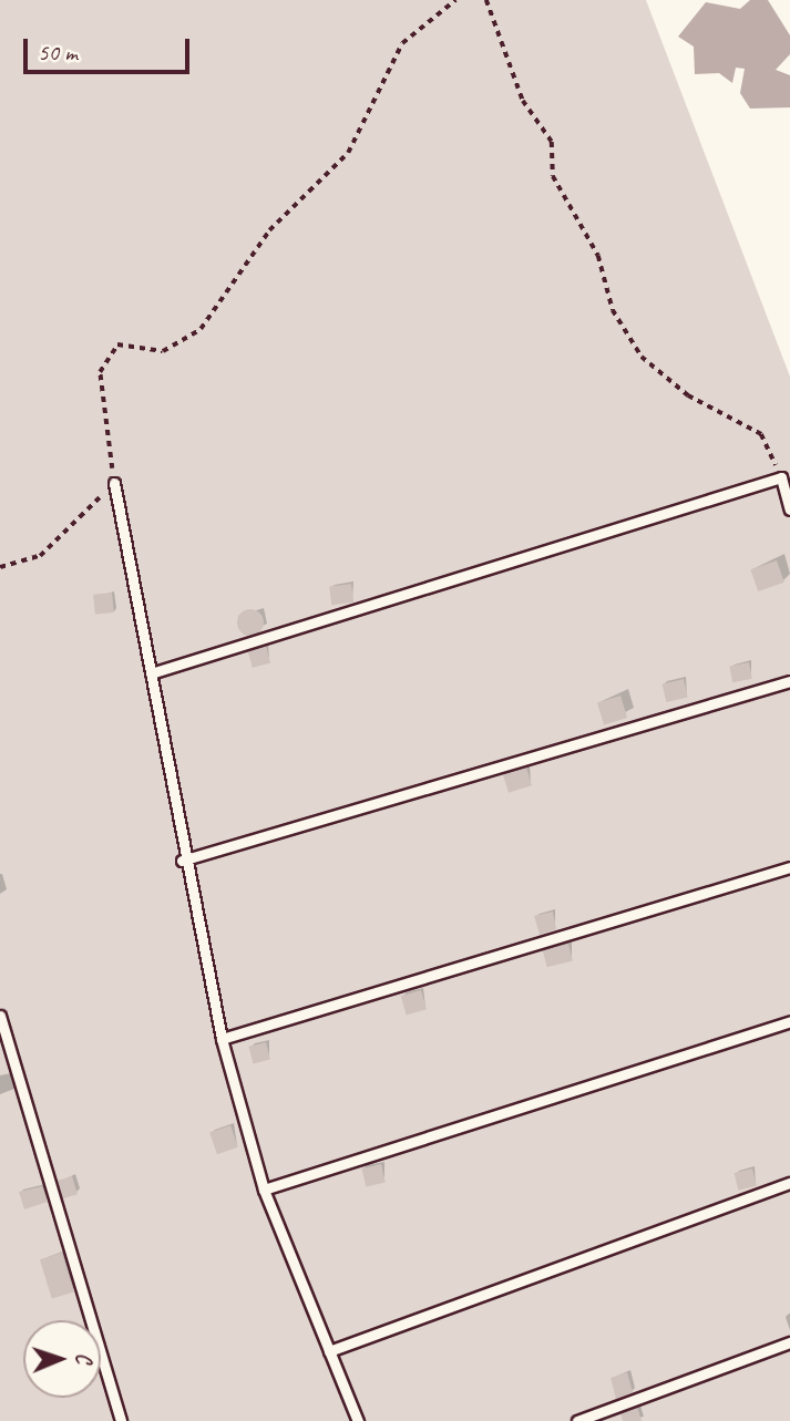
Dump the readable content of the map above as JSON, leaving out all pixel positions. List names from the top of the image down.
{
  "scale_bar": "50 m",
  "north": "right"
}
